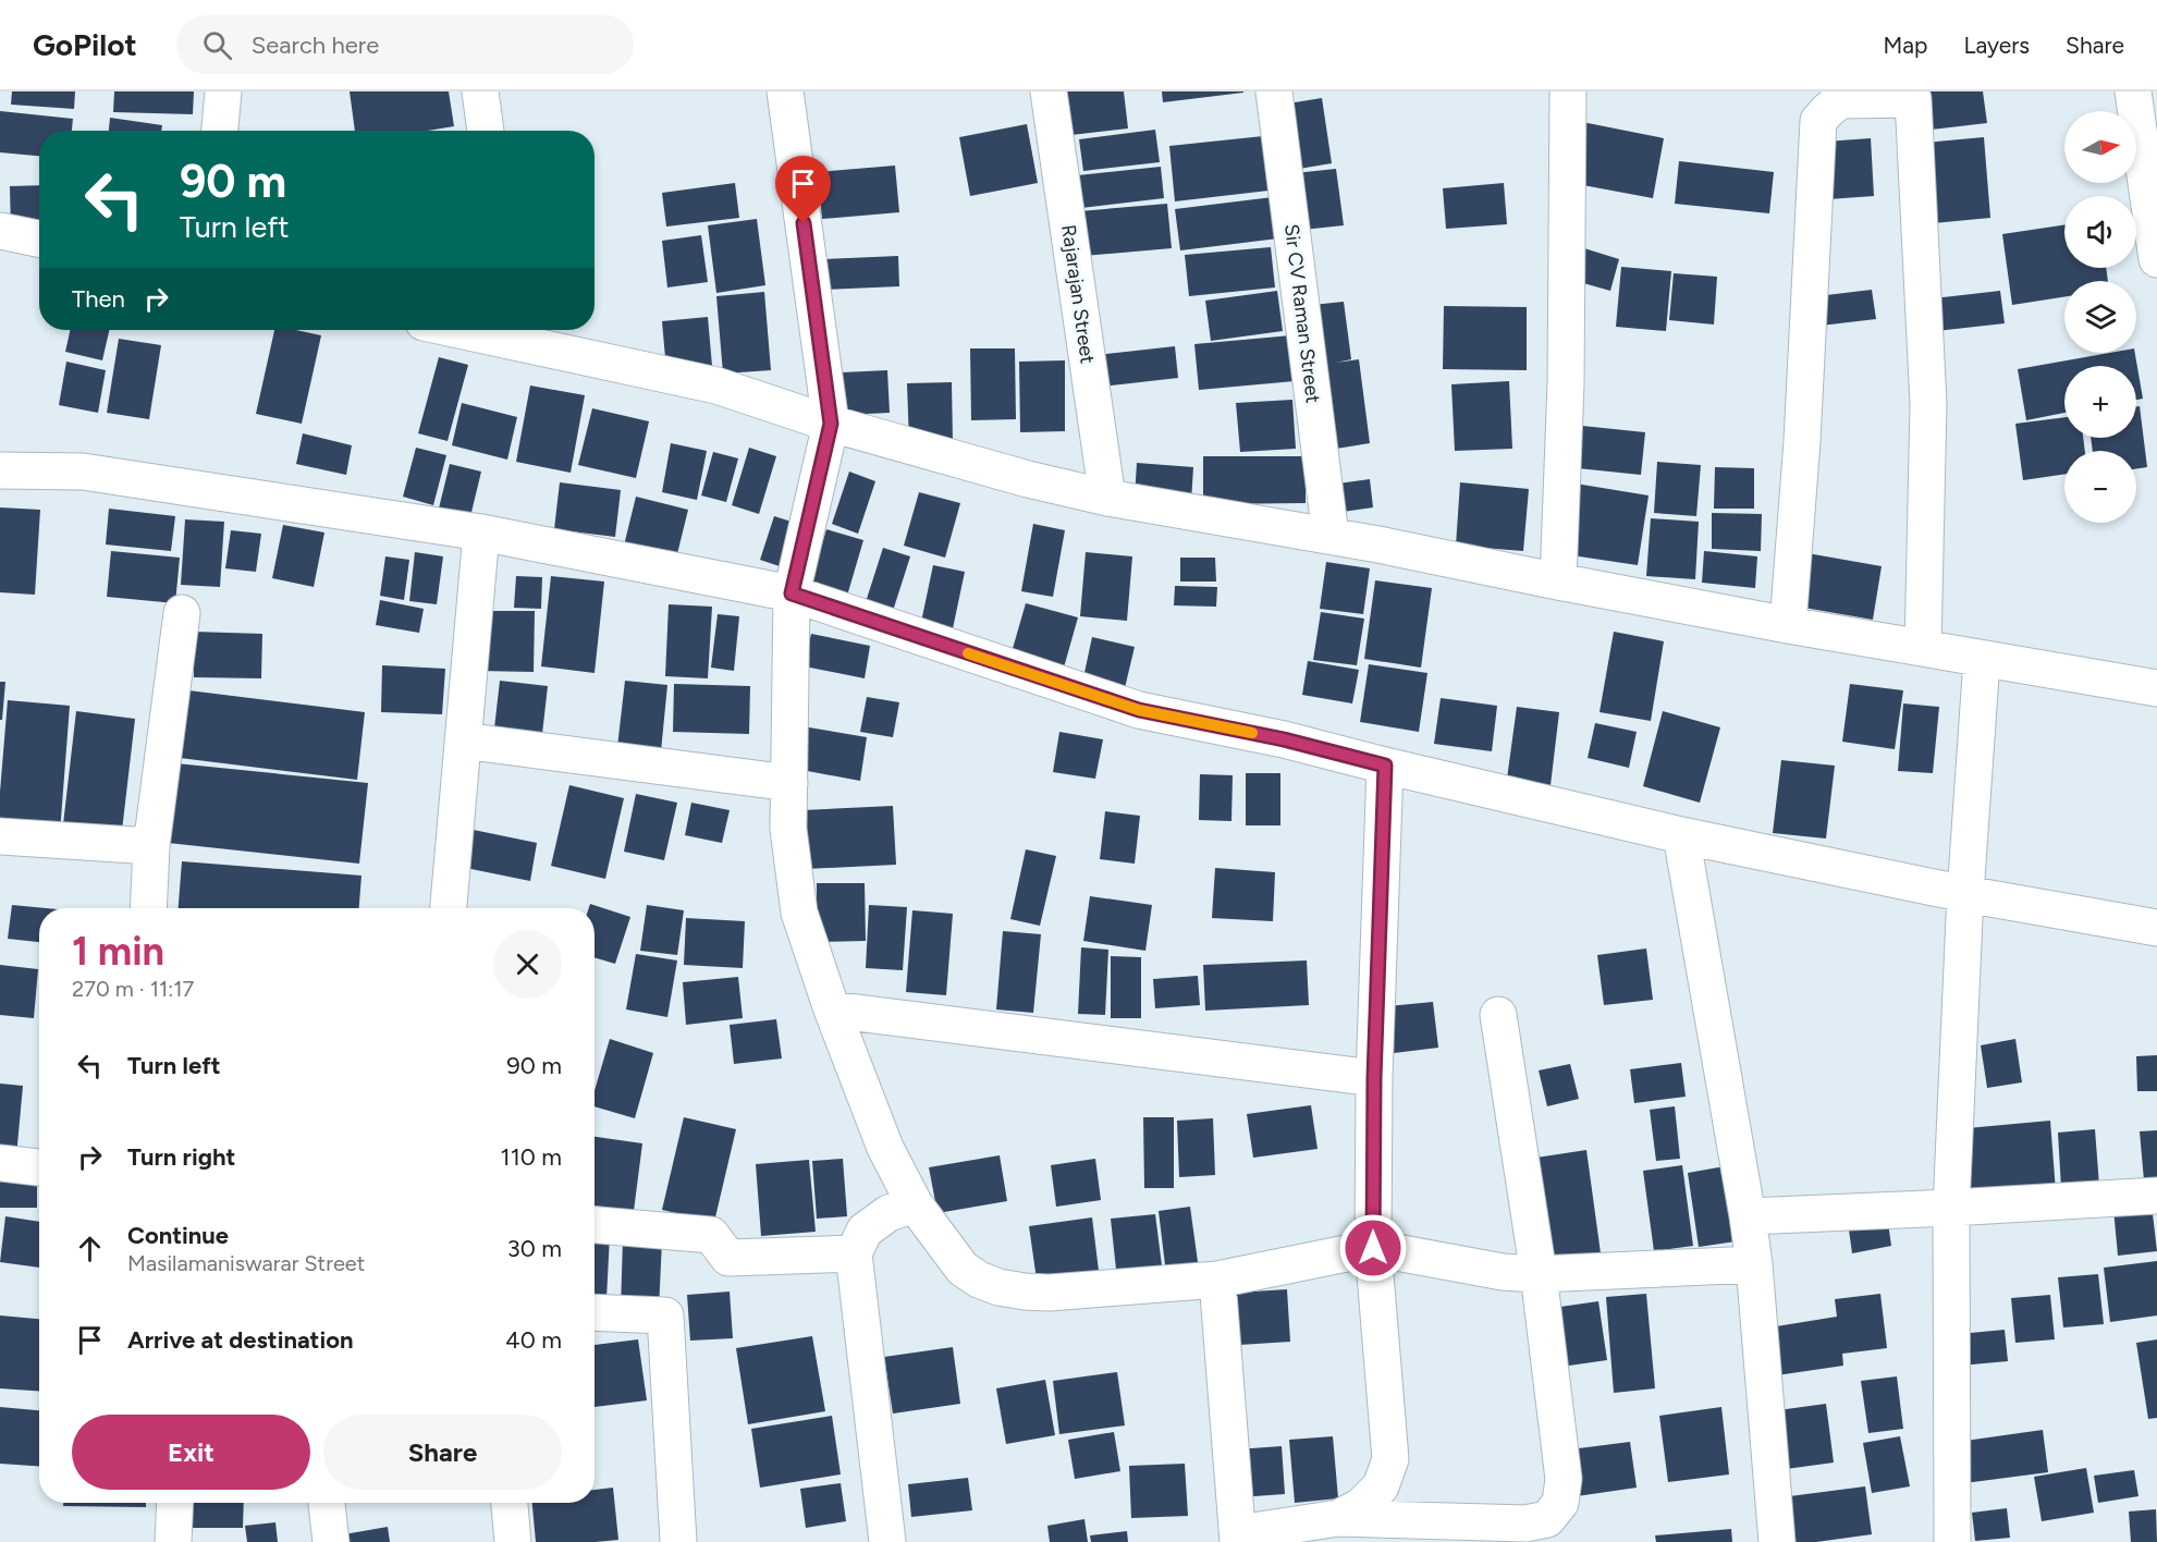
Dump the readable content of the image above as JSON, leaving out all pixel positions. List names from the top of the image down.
{
  "streets": {
    "street": ["Rajarajan Street", "Sir CV Raman Street"]
  },
  "north": "right",
  "page": {
    "header": "GoPilot",
    "search": "Search here",
    "nav": ["Map", "Layers", "Share"],
    "map_buttons": ["+", "−"],
    "turn": ["90 m", "Turn left"],
    "then": "Then",
    "heading": ["1 min", "270 m · 11:17"],
    "list": [
      {
        "name": "Turn left",
        "value": "90 m"
      },
      {
        "name": "Turn right",
        "value": "110 m"
      },
      {
        "name": "Continue",
        "note": "Masilamaniswarar Street",
        "value": "30 m"
      },
      {
        "name": "Arrive at destination",
        "value": "40 m"
      }
    ],
    "buttons": ["Exit", "Share"]
  }
}
